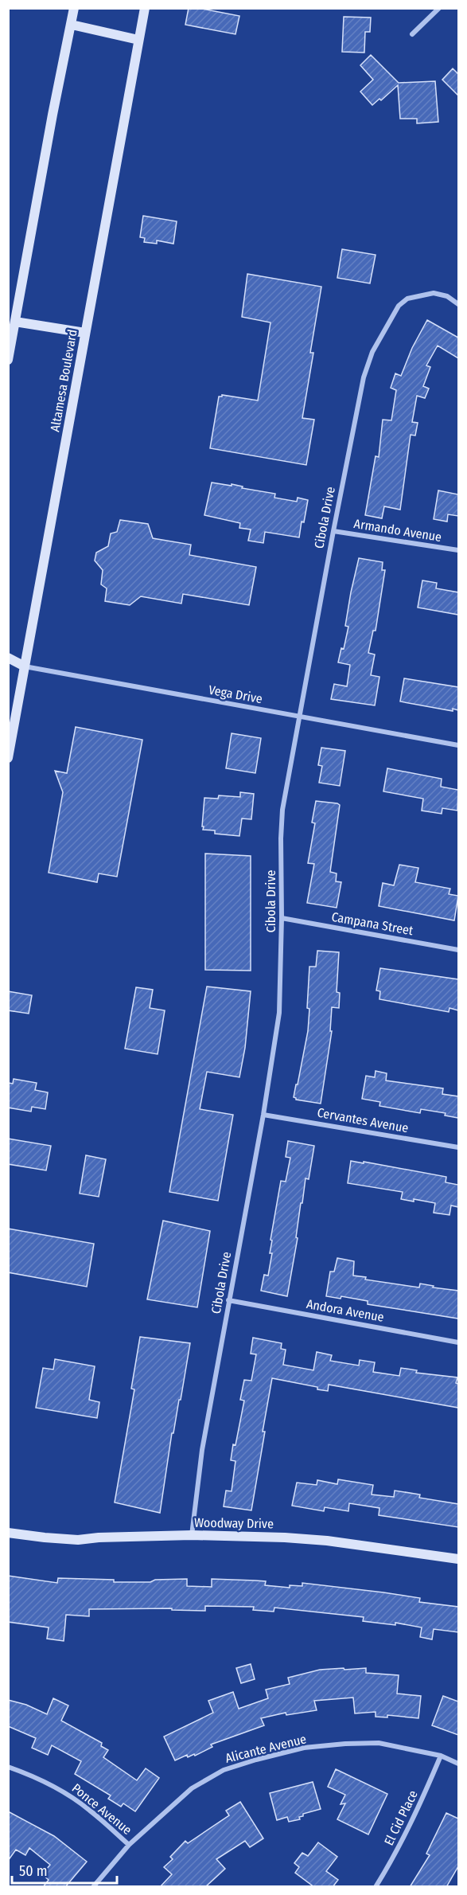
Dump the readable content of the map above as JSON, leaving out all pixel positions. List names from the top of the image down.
{
  "streets": {
    "main road": ["Altamesa Boulevard", "Woodway Drive"],
    "street": [
      "Cibola Drive",
      "Armando Avenue",
      "Vega Drive",
      "Campana Street",
      "Cervantes Avenue",
      "Andora Avenue",
      "Alicante Avenue",
      "Ponce Avenue",
      "El Cid Place"
    ]
  },
  "crossings": [
    ["Altamesa Boulevard", "Vega Drive"],
    ["Cibola Drive", "Armando Avenue"],
    ["Cibola Drive", "Vega Drive"],
    ["Cibola Drive", "Campana Street"],
    ["Cibola Drive", "Cervantes Avenue"],
    ["Cibola Drive", "Andora Avenue"],
    ["Cibola Drive", "Woodway Drive"],
    ["Alicante Avenue", "Ponce Avenue"],
    ["Alicante Avenue", "El Cid Place"]
  ],
  "scale_bar": "50 m"
}
